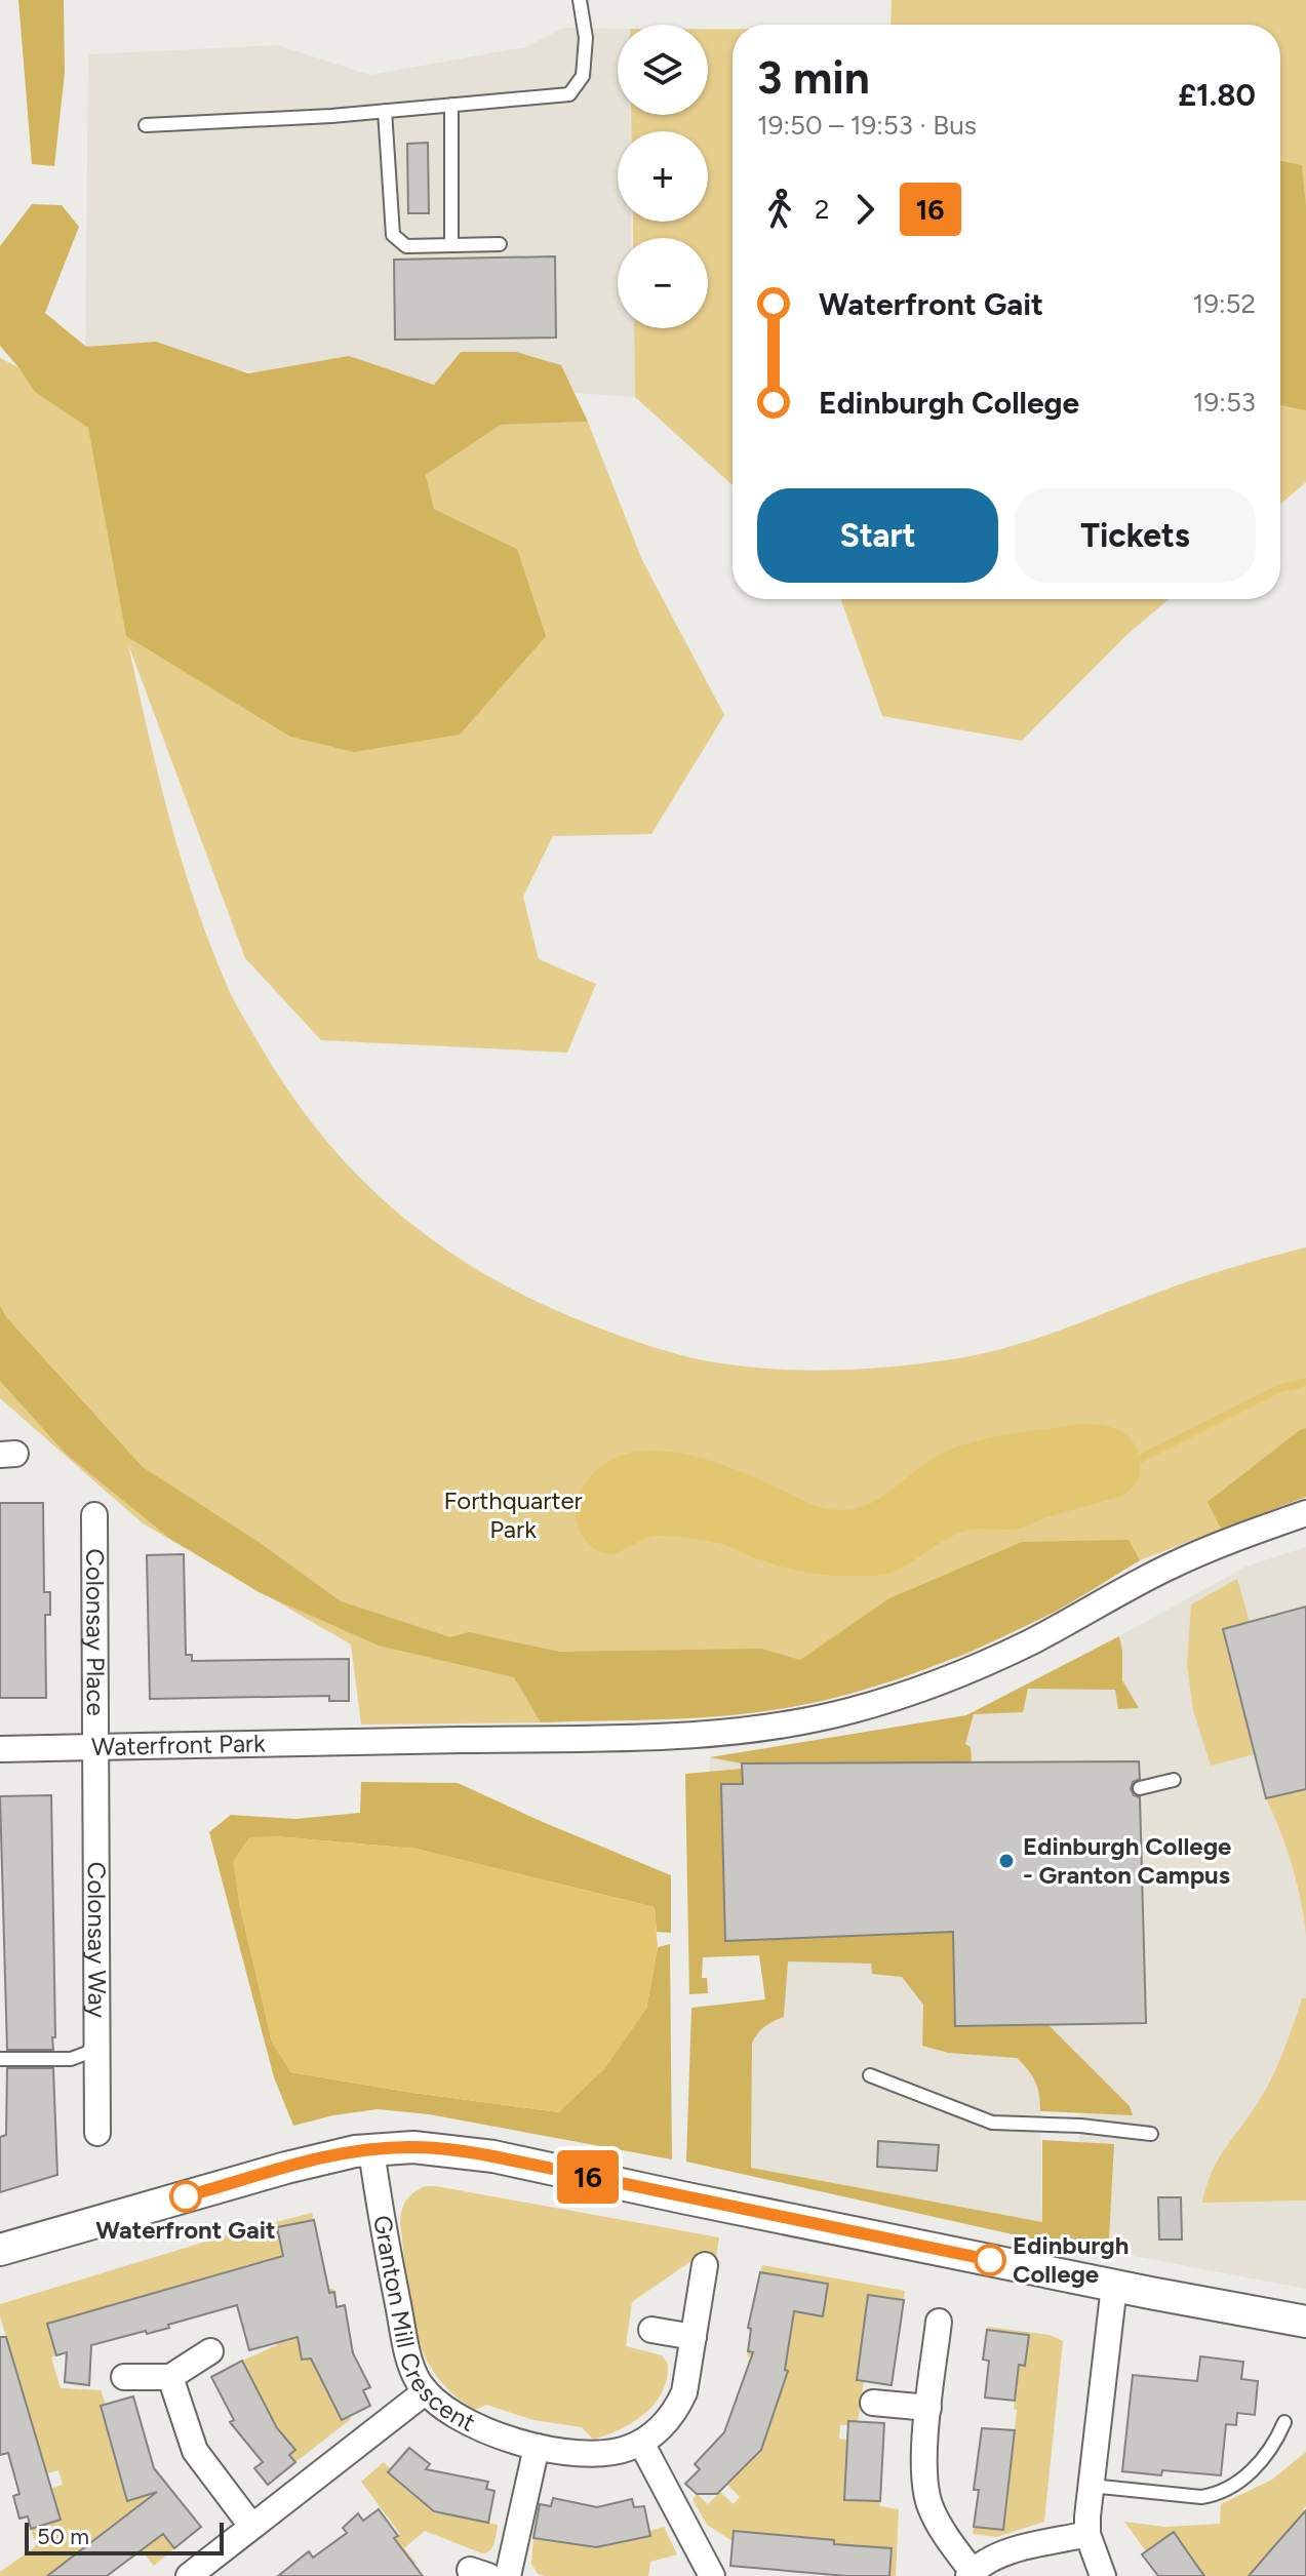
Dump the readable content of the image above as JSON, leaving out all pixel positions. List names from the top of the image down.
{
  "streets": {
    "street": [
      "Colonsay Place",
      "Waterfront Park",
      "Colonsay Way",
      "Granton Mill Crescent"
    ]
  },
  "crossings": [
    ["Colonsay Place", "Waterfront Park"],
    ["Colonsay Place", "Colonsay Way"],
    ["Waterfront Park", "Colonsay Way"]
  ],
  "parks": ["Forthquarter Park"],
  "places": ["Edinburgh College - Granton Campus", "Waterfront Gait", "Edinburgh College"],
  "lines": ["bus line 16"],
  "scale_bar": "50 m",
  "page": {
    "on_map": "16",
    "map_buttons": ["+", "−"],
    "heading": ["3 min", "19:50 – 19:53 · Bus", "£1.80"],
    "legs": ["2", "16"],
    "list": [
      {
        "name": "Waterfront Gait",
        "value": "19:52"
      },
      {
        "name": "Edinburgh College",
        "value": "19:53"
      }
    ],
    "buttons": ["Start", "Tickets"],
    "scale": "50 m"
  }
}
